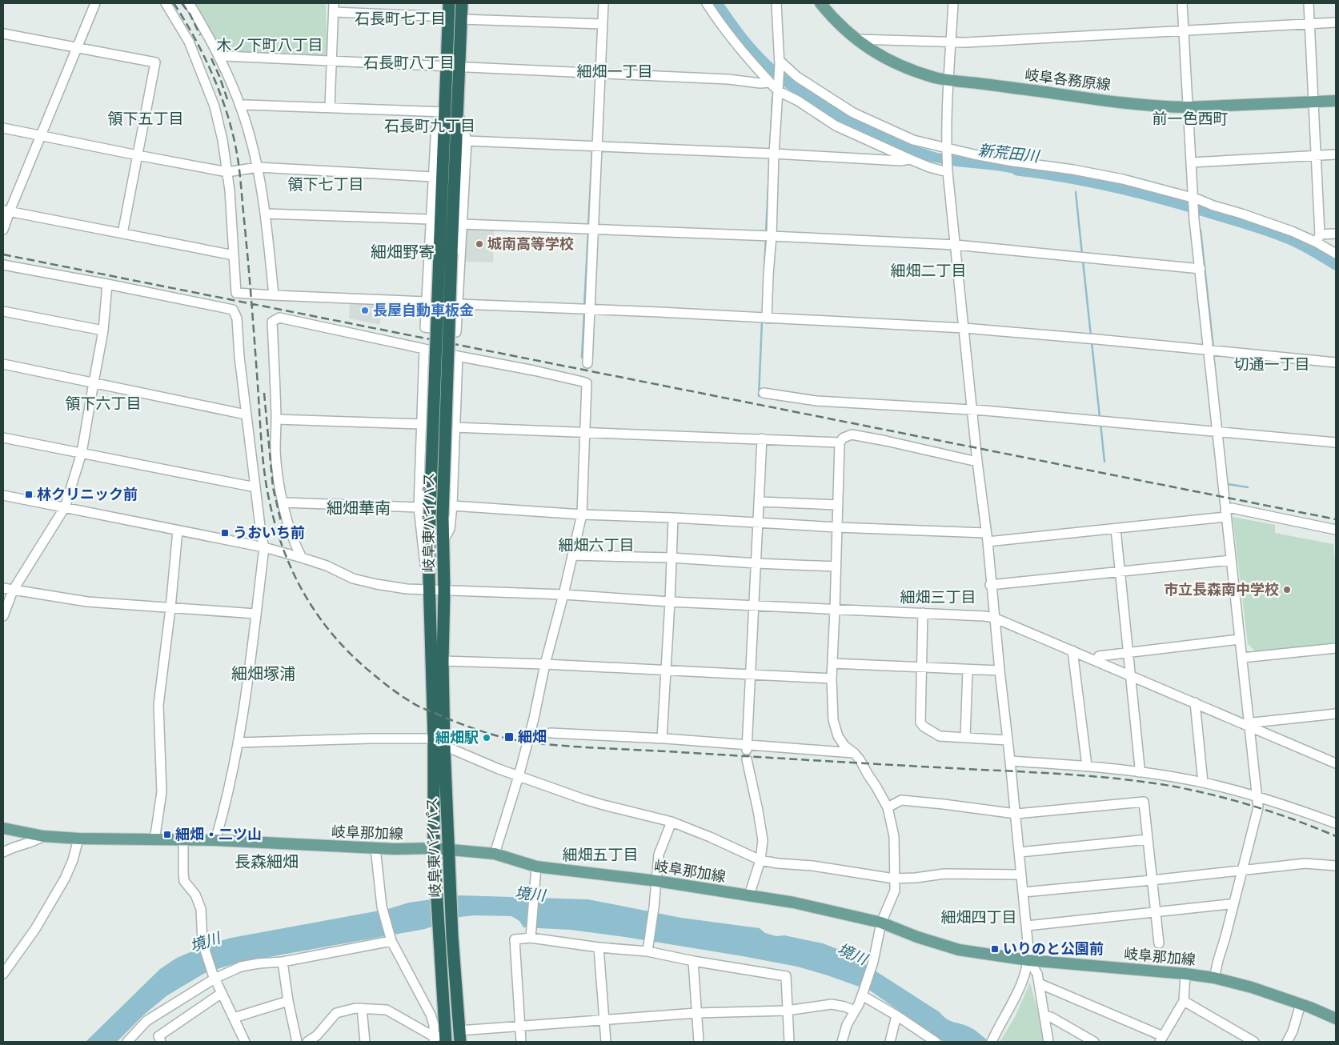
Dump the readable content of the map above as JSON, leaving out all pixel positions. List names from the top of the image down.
{
  "streets": {
    "highway": ["岐阜東バイパス"],
    "main road": ["岐阜各務原線", "岐阜那加線"]
  },
  "crossings": [
    ["岐阜東バイパス", "岐阜那加線"]
  ],
  "districts": [
    "石長町七丁目",
    "木ノ下町八丁目",
    "石長町八丁目",
    "細畑一丁目",
    "領下五丁目",
    "前一色西町",
    "石長町九丁目",
    "領下七丁目",
    "細畑野寄",
    "細畑二丁目",
    "切通一丁目",
    "領下六丁目",
    "細畑華南",
    "細畑六丁目",
    "細畑三丁目",
    "細畑塚浦",
    "細畑五丁目",
    "長森細畑",
    "細畑四丁目"
  ],
  "water": ["新荒田川", "境川"],
  "places": {
    "other": [
      "城南高等学校",
      "長屋自動車板金",
      "市立長森南中学校",
      "細畑駅"
    ],
    "transit": [
      "林クリニック前",
      "うおいち前",
      "細畑",
      "細畑・二ツ山",
      "いりのと公園前"
    ]
  }
}
